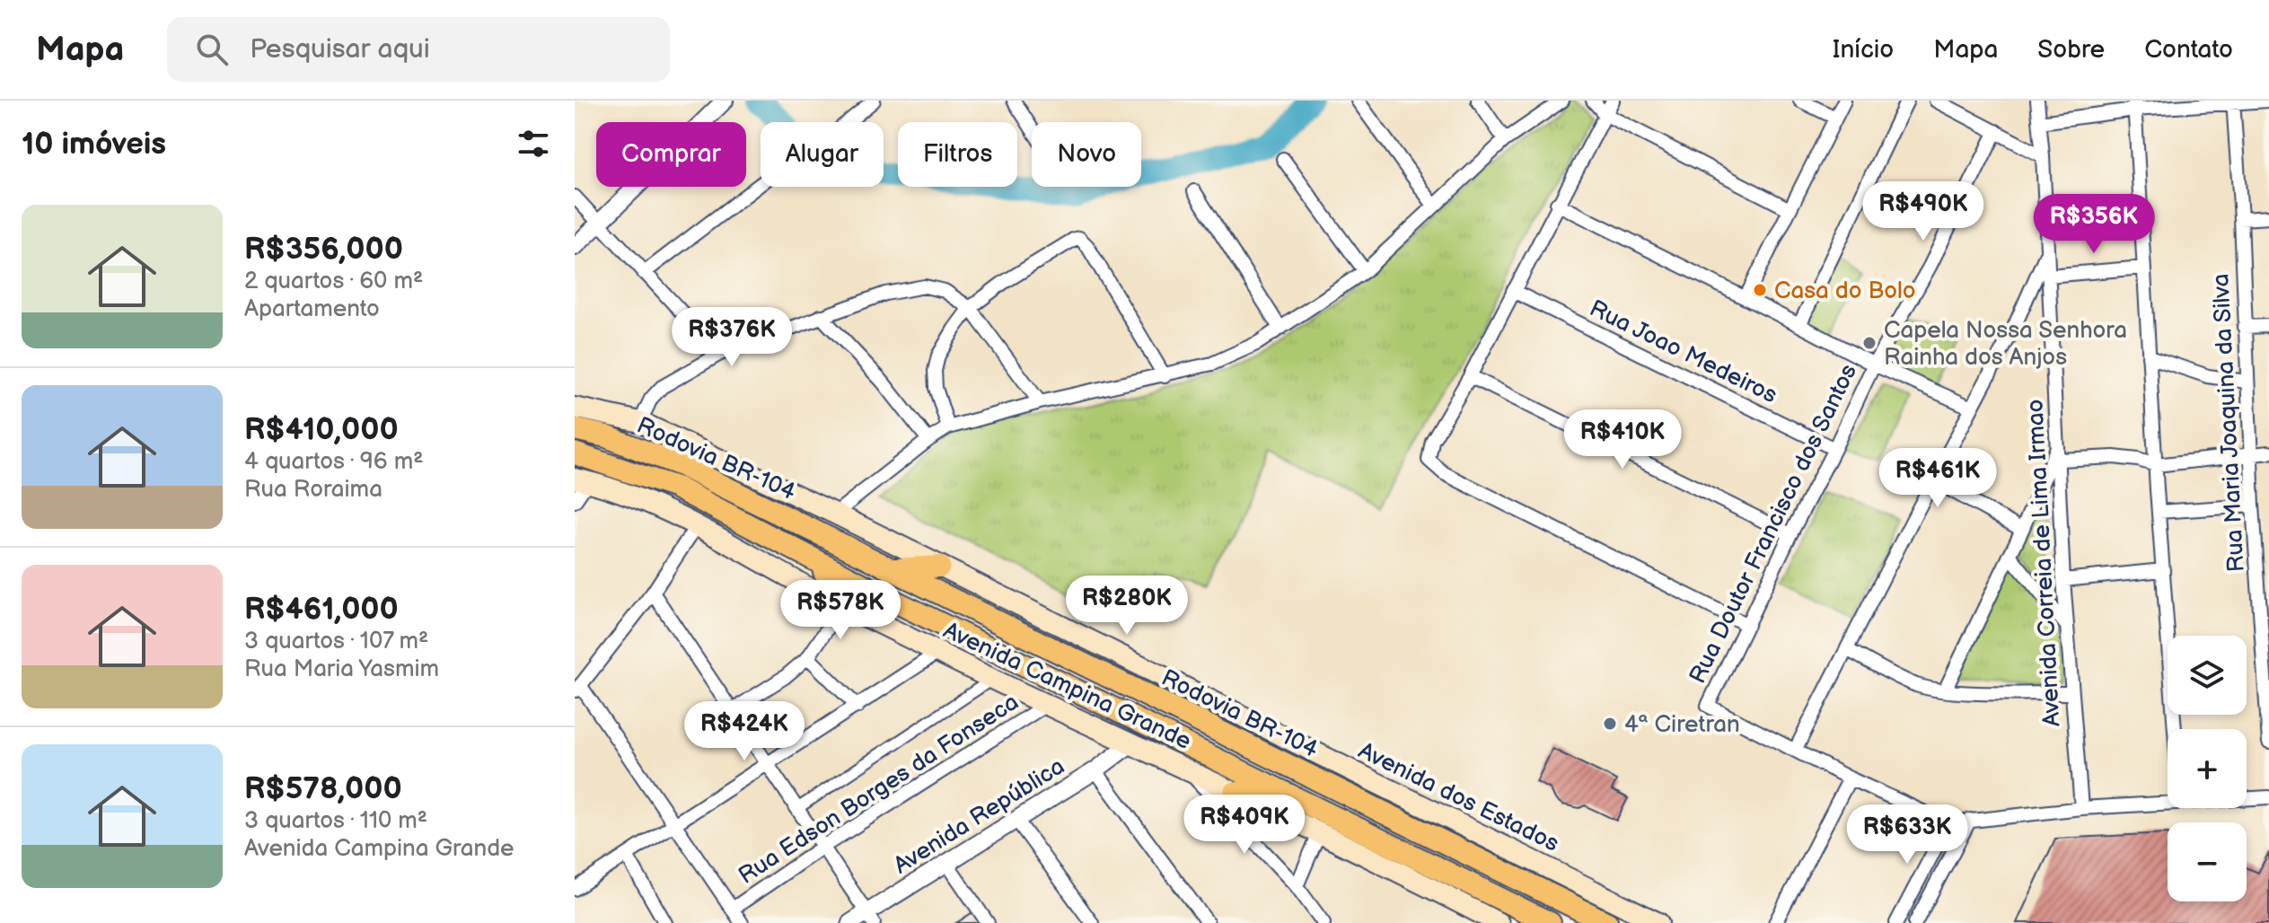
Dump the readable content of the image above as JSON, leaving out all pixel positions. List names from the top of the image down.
{
  "streets": {
    "highway": ["Rodovia BR-104"],
    "main road": ["Avenida Campina Grande", "Avenida dos Estados"],
    "street": [
      "Rua Joao Medeiros",
      "Rua Maria Joaquina da Silva",
      "Rua Doutor Francisco dos Santos",
      "Avenida Correia de Lima Irmao",
      "Rua Edson Borges da Fonseca",
      "Avenida República"
    ]
  },
  "crossings": [
    ["Rua Joao Medeiros", "Rua Doutor Francisco dos Santos"],
    ["Avenida Campina Grande", "Rua Edson Borges da Fonseca"],
    ["Avenida Campina Grande", "Avenida República"]
  ],
  "places": ["Casa do Bolo", "Capela Nossa Senhora Rainha dos Anjos", "4ª Ciretran"],
  "page": {
    "header": "Mapa",
    "search": "Pesquisar aqui",
    "nav": [
      "Início",
      "Mapa",
      "Sobre",
      "Contato"
    ],
    "heading": "10 imóveis",
    "chip": [
      "Comprar",
      "Alugar",
      "Filtros",
      "Novo"
    ],
    "price": [
      "R$490K",
      "R$356K",
      "R$376K",
      "R$410K",
      "R$461K",
      "R$280K",
      "R$578K",
      "R$424K",
      "R$409K",
      "R$633K"
    ],
    "list": [
      {
        "name": "R$356,000",
        "note": "2 quartos · 60 m² · Apartamento"
      },
      {
        "name": "R$410,000",
        "note": "4 quartos · 96 m² · Rua Roraima"
      },
      {
        "name": "R$461,000",
        "note": "3 quartos · 107 m² · Rua Maria Yasmim"
      },
      {
        "name": "R$578,000",
        "note": "3 quartos · 110 m² · Avenida Campina Grande"
      }
    ],
    "map_buttons": ["+", "−"]
  }
}
